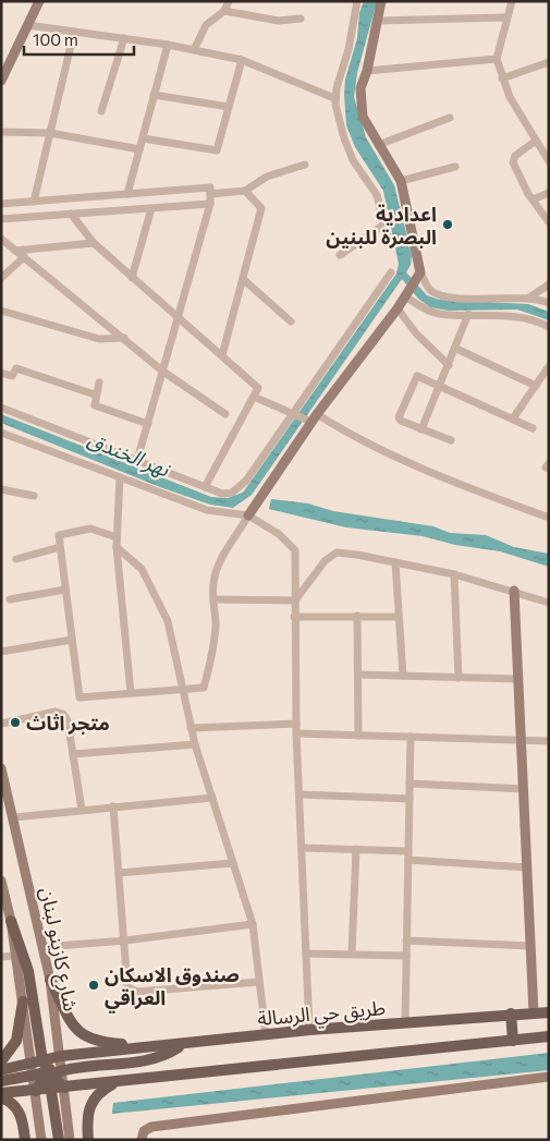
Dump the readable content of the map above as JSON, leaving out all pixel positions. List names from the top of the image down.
{
  "streets": {
    "main road": ["طريق حي الرسالة"],
    "street": ["شارع كازينو لبنان"]
  },
  "crossings": [
    ["شارع كازينو لبنان", "طريق حي الرسالة"]
  ],
  "water": ["نهر الخندق"],
  "places": ["اعدادية البصرة للبنين", "متجر اثاث", "صندوق الاسكان العراقي"],
  "scale_bar": "100 m"
}
